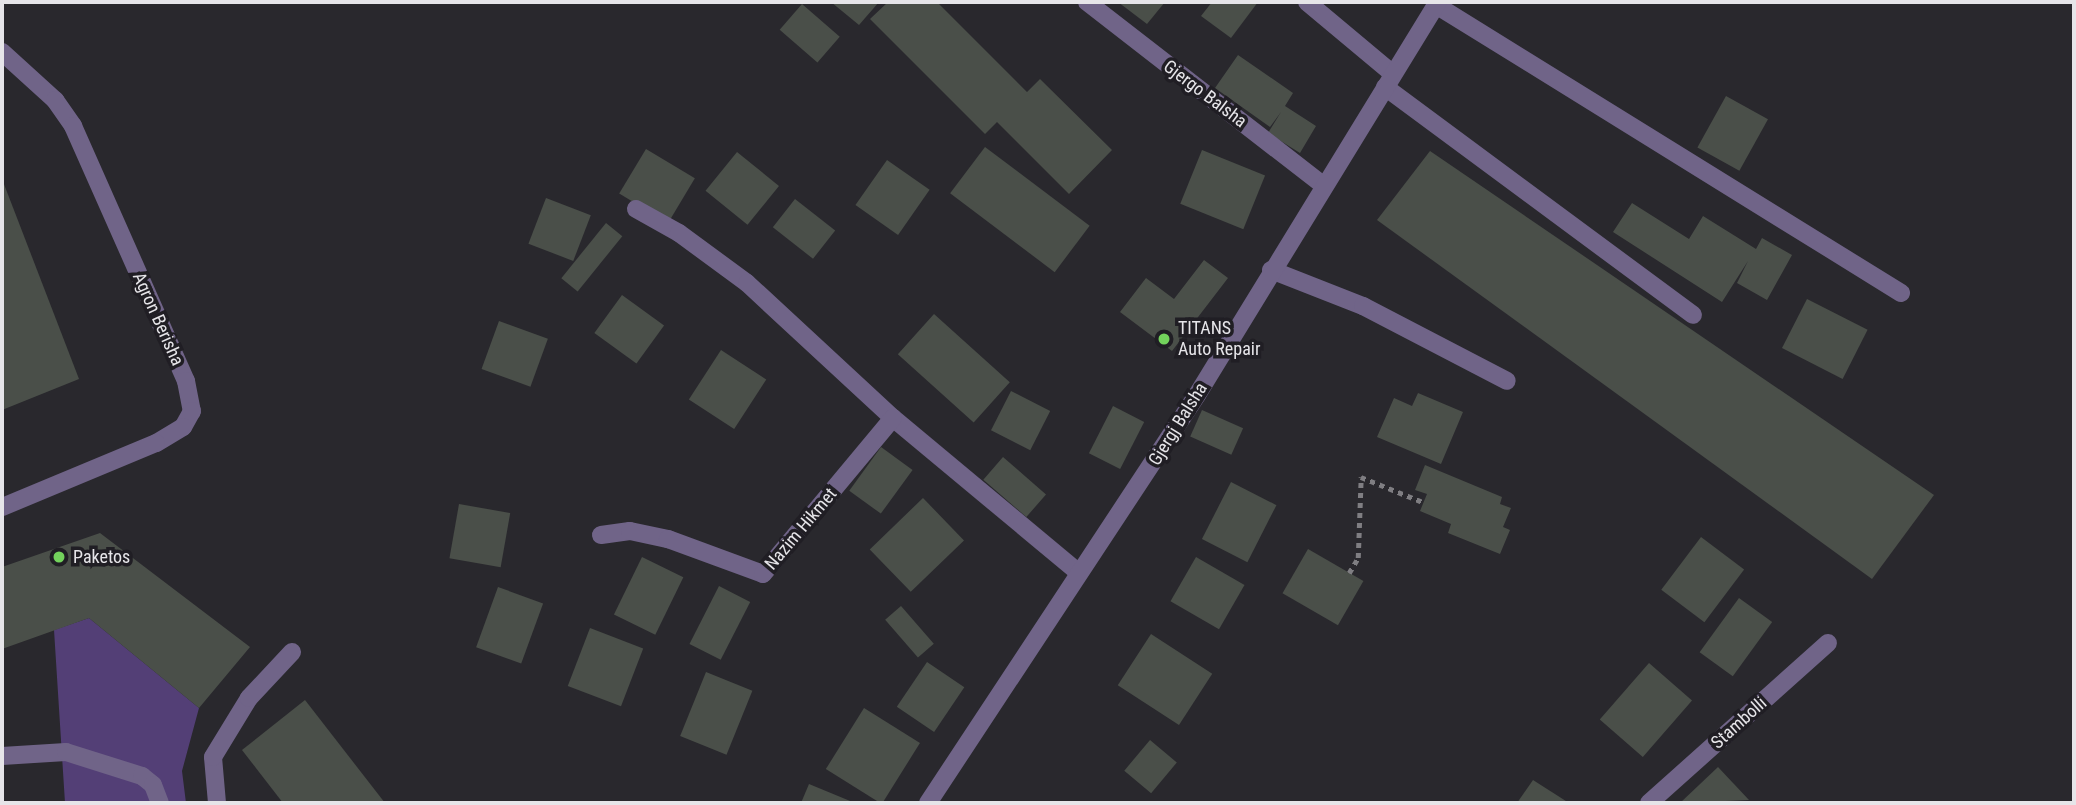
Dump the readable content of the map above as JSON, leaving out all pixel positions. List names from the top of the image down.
{
  "streets": {
    "street": [
      "Gjergo Balsha",
      "Agron Berisha",
      "Gjergj Balsha",
      "Nazim Hikmet",
      "Stambolli"
    ]
  },
  "crossings": [
    ["Gjergo Balsha", "Gjergj Balsha"]
  ],
  "places": ["TITANS Auto Repair", "Paketos"]
}
